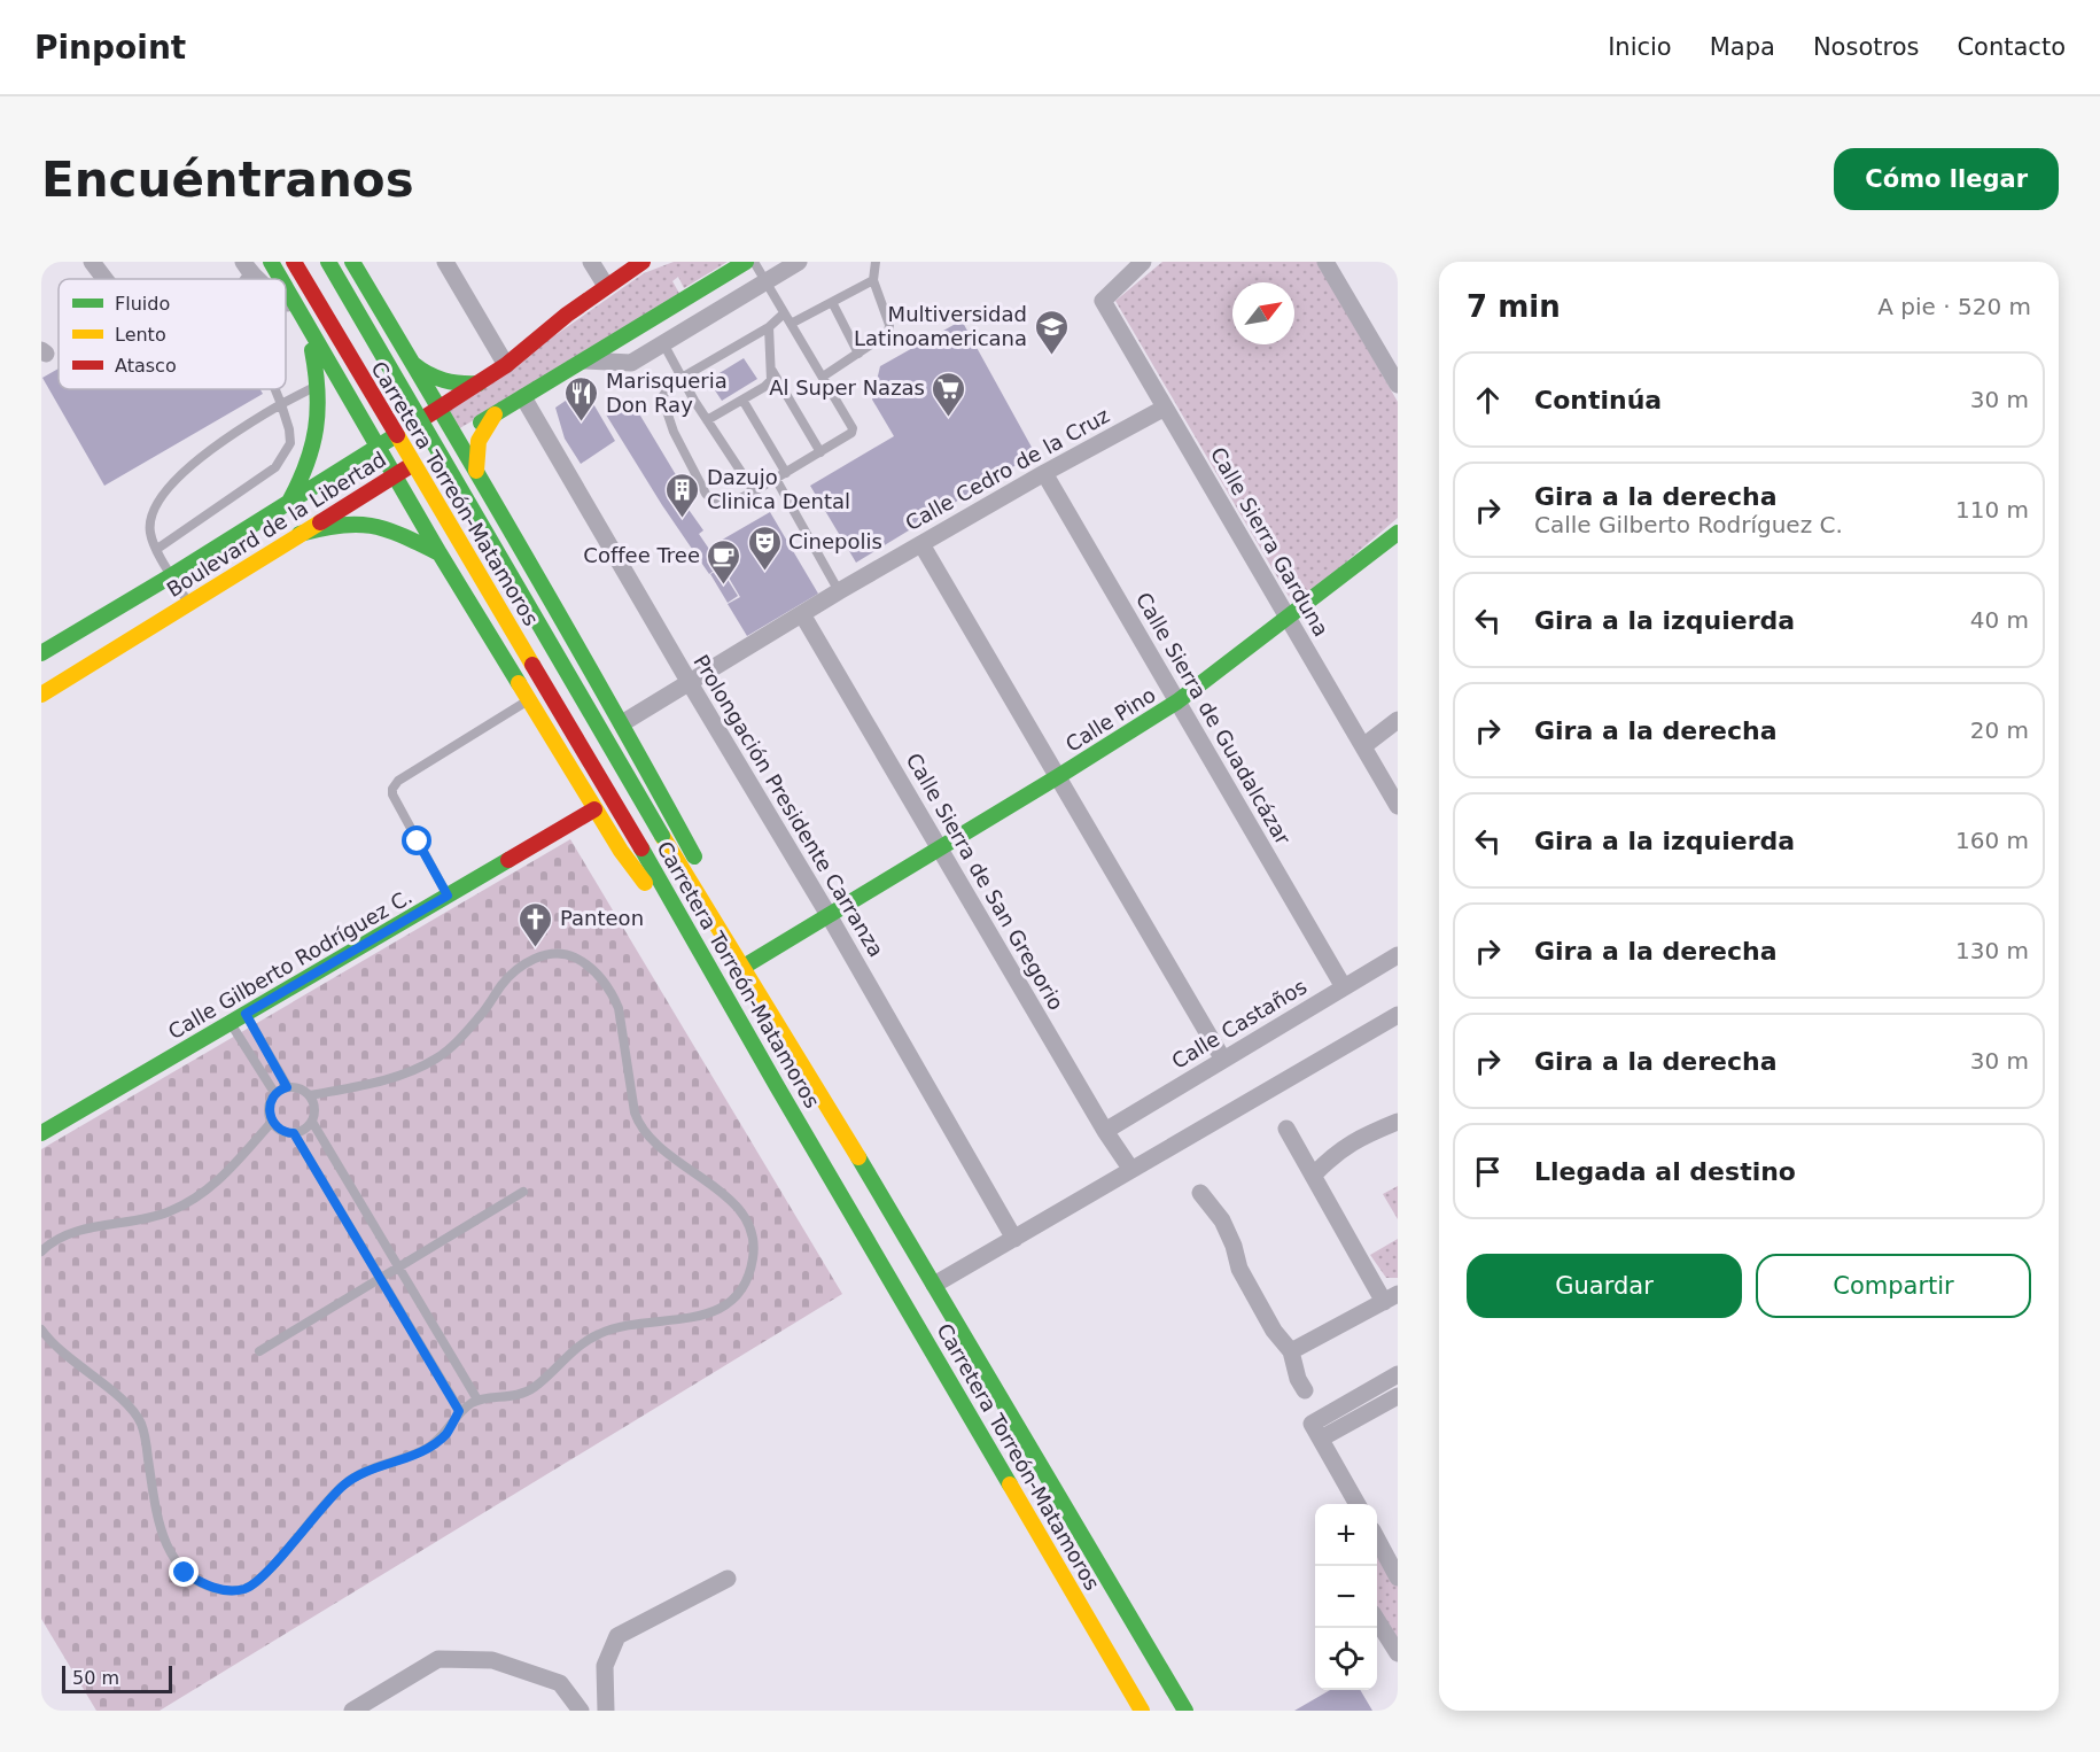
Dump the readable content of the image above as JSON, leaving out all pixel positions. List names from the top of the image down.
{
  "streets": {
    "main road": [
      "Carretera Torreón-Matamoros",
      "Boulevard de la Libertad",
      "Calle Pino",
      "Calle Gilberto Rodríguez C."
    ],
    "street": [
      "Calle Cedro de la Cruz",
      "Calle Sierra Garduna",
      "Calle Sierra de Guadalcázar",
      "Prolongación Presidente Carranza",
      "Calle Sierra de San Gregorio",
      "Calle Castaños"
    ]
  },
  "crossings": [
    ["Calle Cedro de la Cruz", "Calle Sierra Garduna"],
    ["Calle Cedro de la Cruz", "Calle Sierra de Guadalcázar"],
    ["Calle Cedro de la Cruz", "Prolongación Presidente Carranza"],
    ["Calle Cedro de la Cruz", "Calle Sierra de San Gregorio"],
    ["Boulevard de la Libertad", "Prolongación Presidente Carranza"],
    ["Calle Sierra Garduna", "Calle Pino"],
    ["Calle Sierra de Guadalcázar", "Calle Pino"],
    ["Calle Sierra de Guadalcázar", "Calle Castaños"],
    ["Calle Pino", "Prolongación Presidente Carranza"],
    ["Calle Pino", "Calle Sierra de San Gregorio"],
    ["Calle Sierra de San Gregorio", "Calle Castaños"]
  ],
  "places": {
    "school or university": ["Multiversidad Latinoamericana"],
    "supermarket": ["Al Super Nazas"],
    "restaurant": ["Marisqueria Don Ray"],
    "building": ["Dazujo Clinica Dental"],
    "theatre": ["Cinepolis"],
    "cafe": ["Coffee Tree"],
    "church": ["Panteon"]
  },
  "legend": ["Fluido", "Lento", "Atasco"],
  "scale_bar": "50 m",
  "north": "top right",
  "page": {
    "header": "Pinpoint",
    "nav": [
      "Inicio",
      "Mapa",
      "Nosotros",
      "Contacto"
    ],
    "buttons": [
      "Cómo llegar",
      ["Guardar", "Compartir"]
    ],
    "title": "Encuéntranos",
    "heading": ["7 min", "A pie · 520 m"],
    "list": [
      ["Continúa", "30 m"],
      ["Gira a la derecha", "Calle Gilberto Rodríguez C.", "110 m"],
      ["Gira a la izquierda", "40 m"],
      ["Gira a la derecha", "20 m"],
      ["Gira a la izquierda", "160 m"],
      ["Gira a la derecha", "130 m"],
      ["Gira a la derecha", "30 m"],
      "Llegada al destino"
    ],
    "map_buttons": ["+", "−"],
    "scale": "50 m"
  }
}
